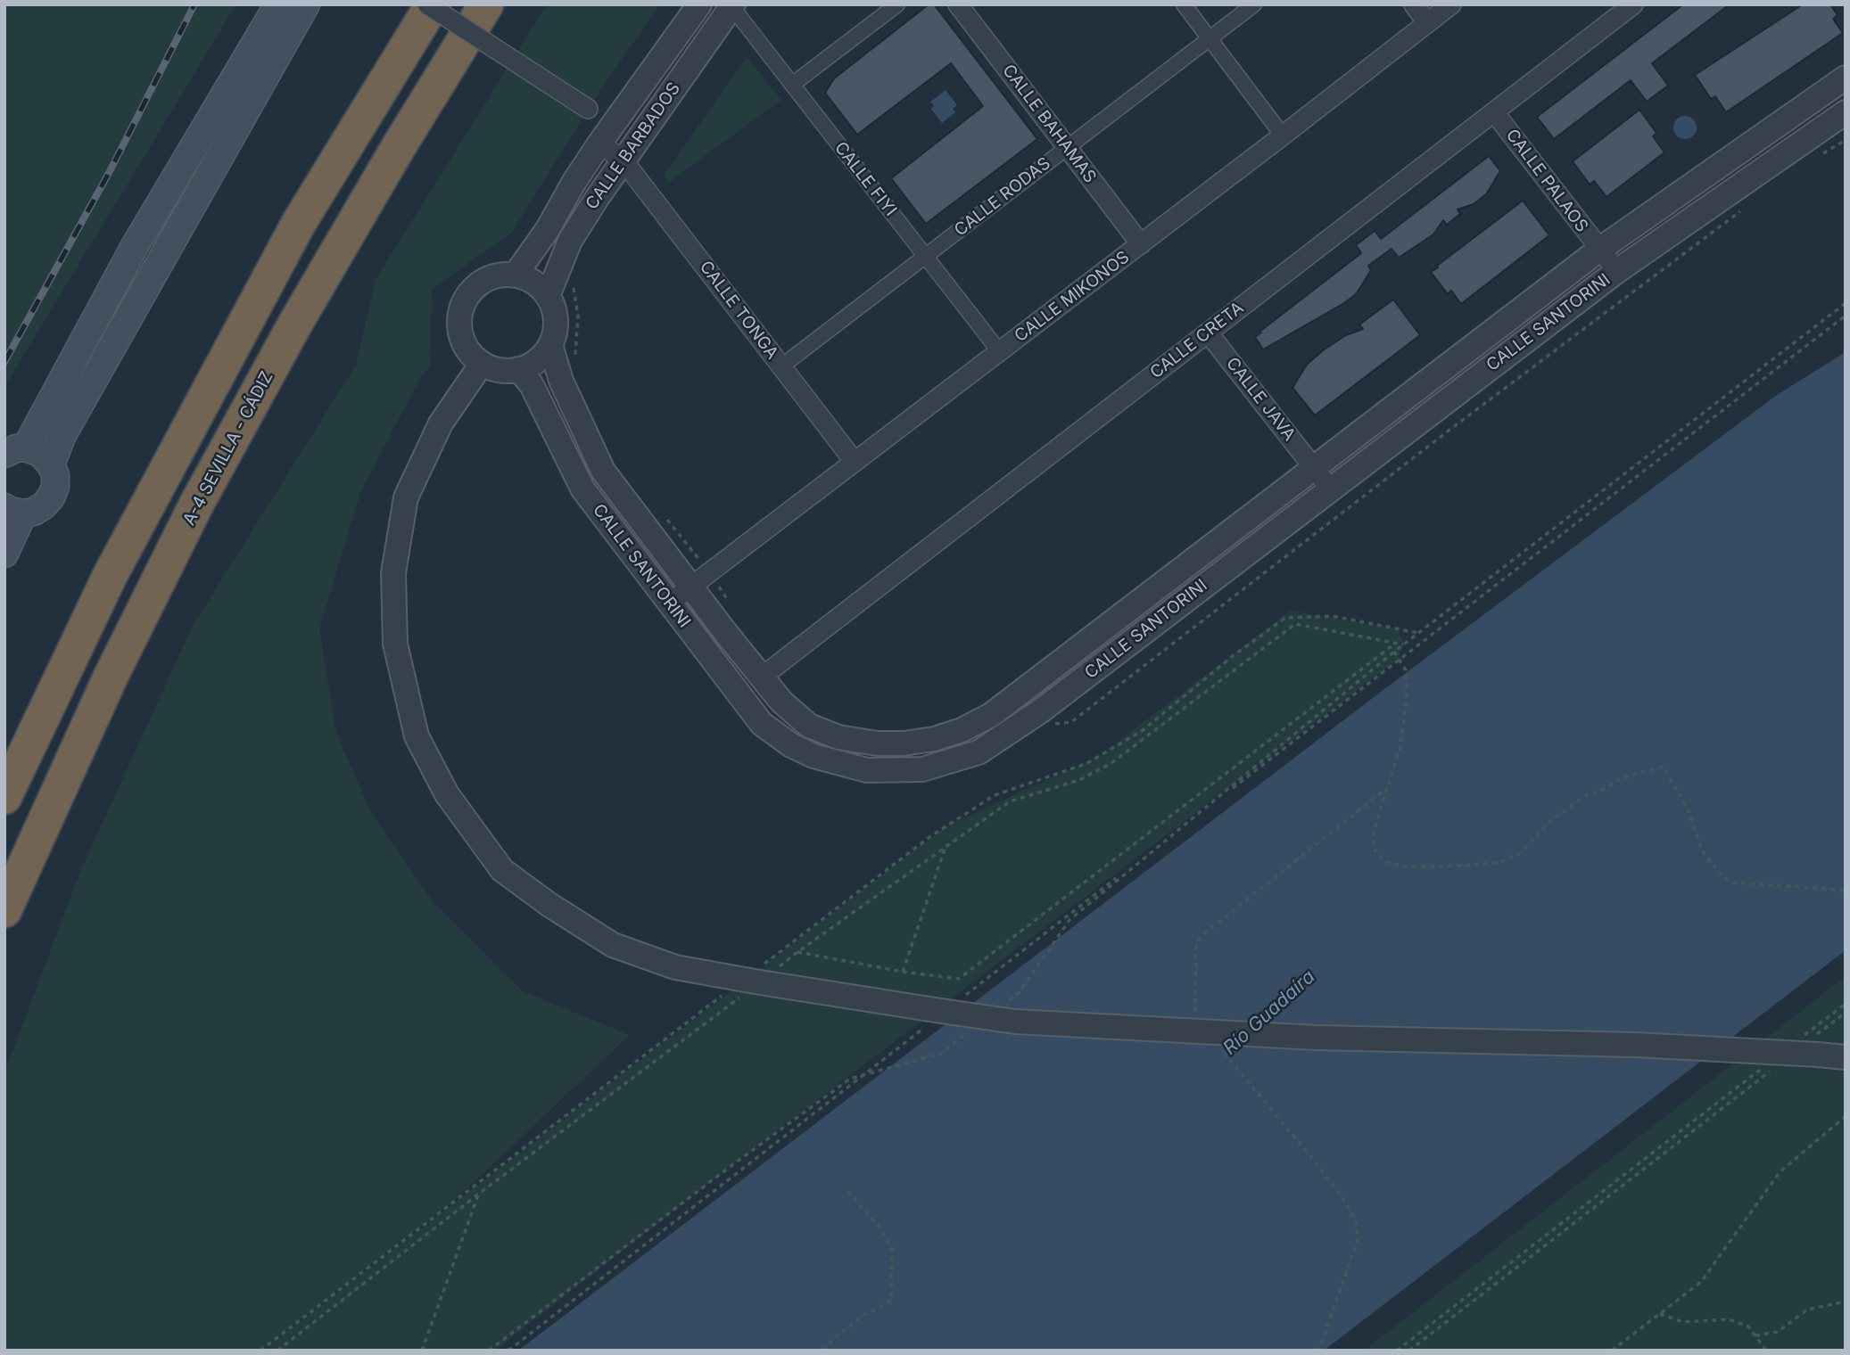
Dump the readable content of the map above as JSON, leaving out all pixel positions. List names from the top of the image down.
{
  "streets": {
    "highway": ["A-4 SEVILLA - CÁDIZ"],
    "street": [
      "CALLE BAHAMAS",
      "CALLE BARBADOS",
      "CALLE FIYI",
      "CALLE PALAOS",
      "CALLE RODAS",
      "CALLE MIKONOS",
      "CALLE TONGA",
      "CALLE SANTORINI",
      "CALLE CRETA",
      "CALLE JAVA"
    ]
  },
  "crossings": [
    ["CALLE BAHAMAS", "CALLE RODAS"],
    ["CALLE BAHAMAS", "CALLE MIKONOS"],
    ["CALLE BARBADOS", "CALLE FIYI"],
    ["CALLE BARBADOS", "CALLE TONGA"],
    ["CALLE BARBADOS", "CALLE SANTORINI"],
    ["CALLE FIYI", "CALLE RODAS"],
    ["CALLE FIYI", "CALLE MIKONOS"],
    ["CALLE PALAOS", "CALLE SANTORINI"],
    ["CALLE PALAOS", "CALLE CRETA"],
    ["CALLE RODAS", "CALLE TONGA"],
    ["CALLE MIKONOS", "CALLE TONGA"],
    ["CALLE MIKONOS", "CALLE SANTORINI"],
    ["CALLE SANTORINI", "CALLE CRETA"],
    ["CALLE SANTORINI", "CALLE JAVA"],
    ["CALLE CRETA", "CALLE JAVA"]
  ],
  "water": ["Río Guadaíra"]
}
